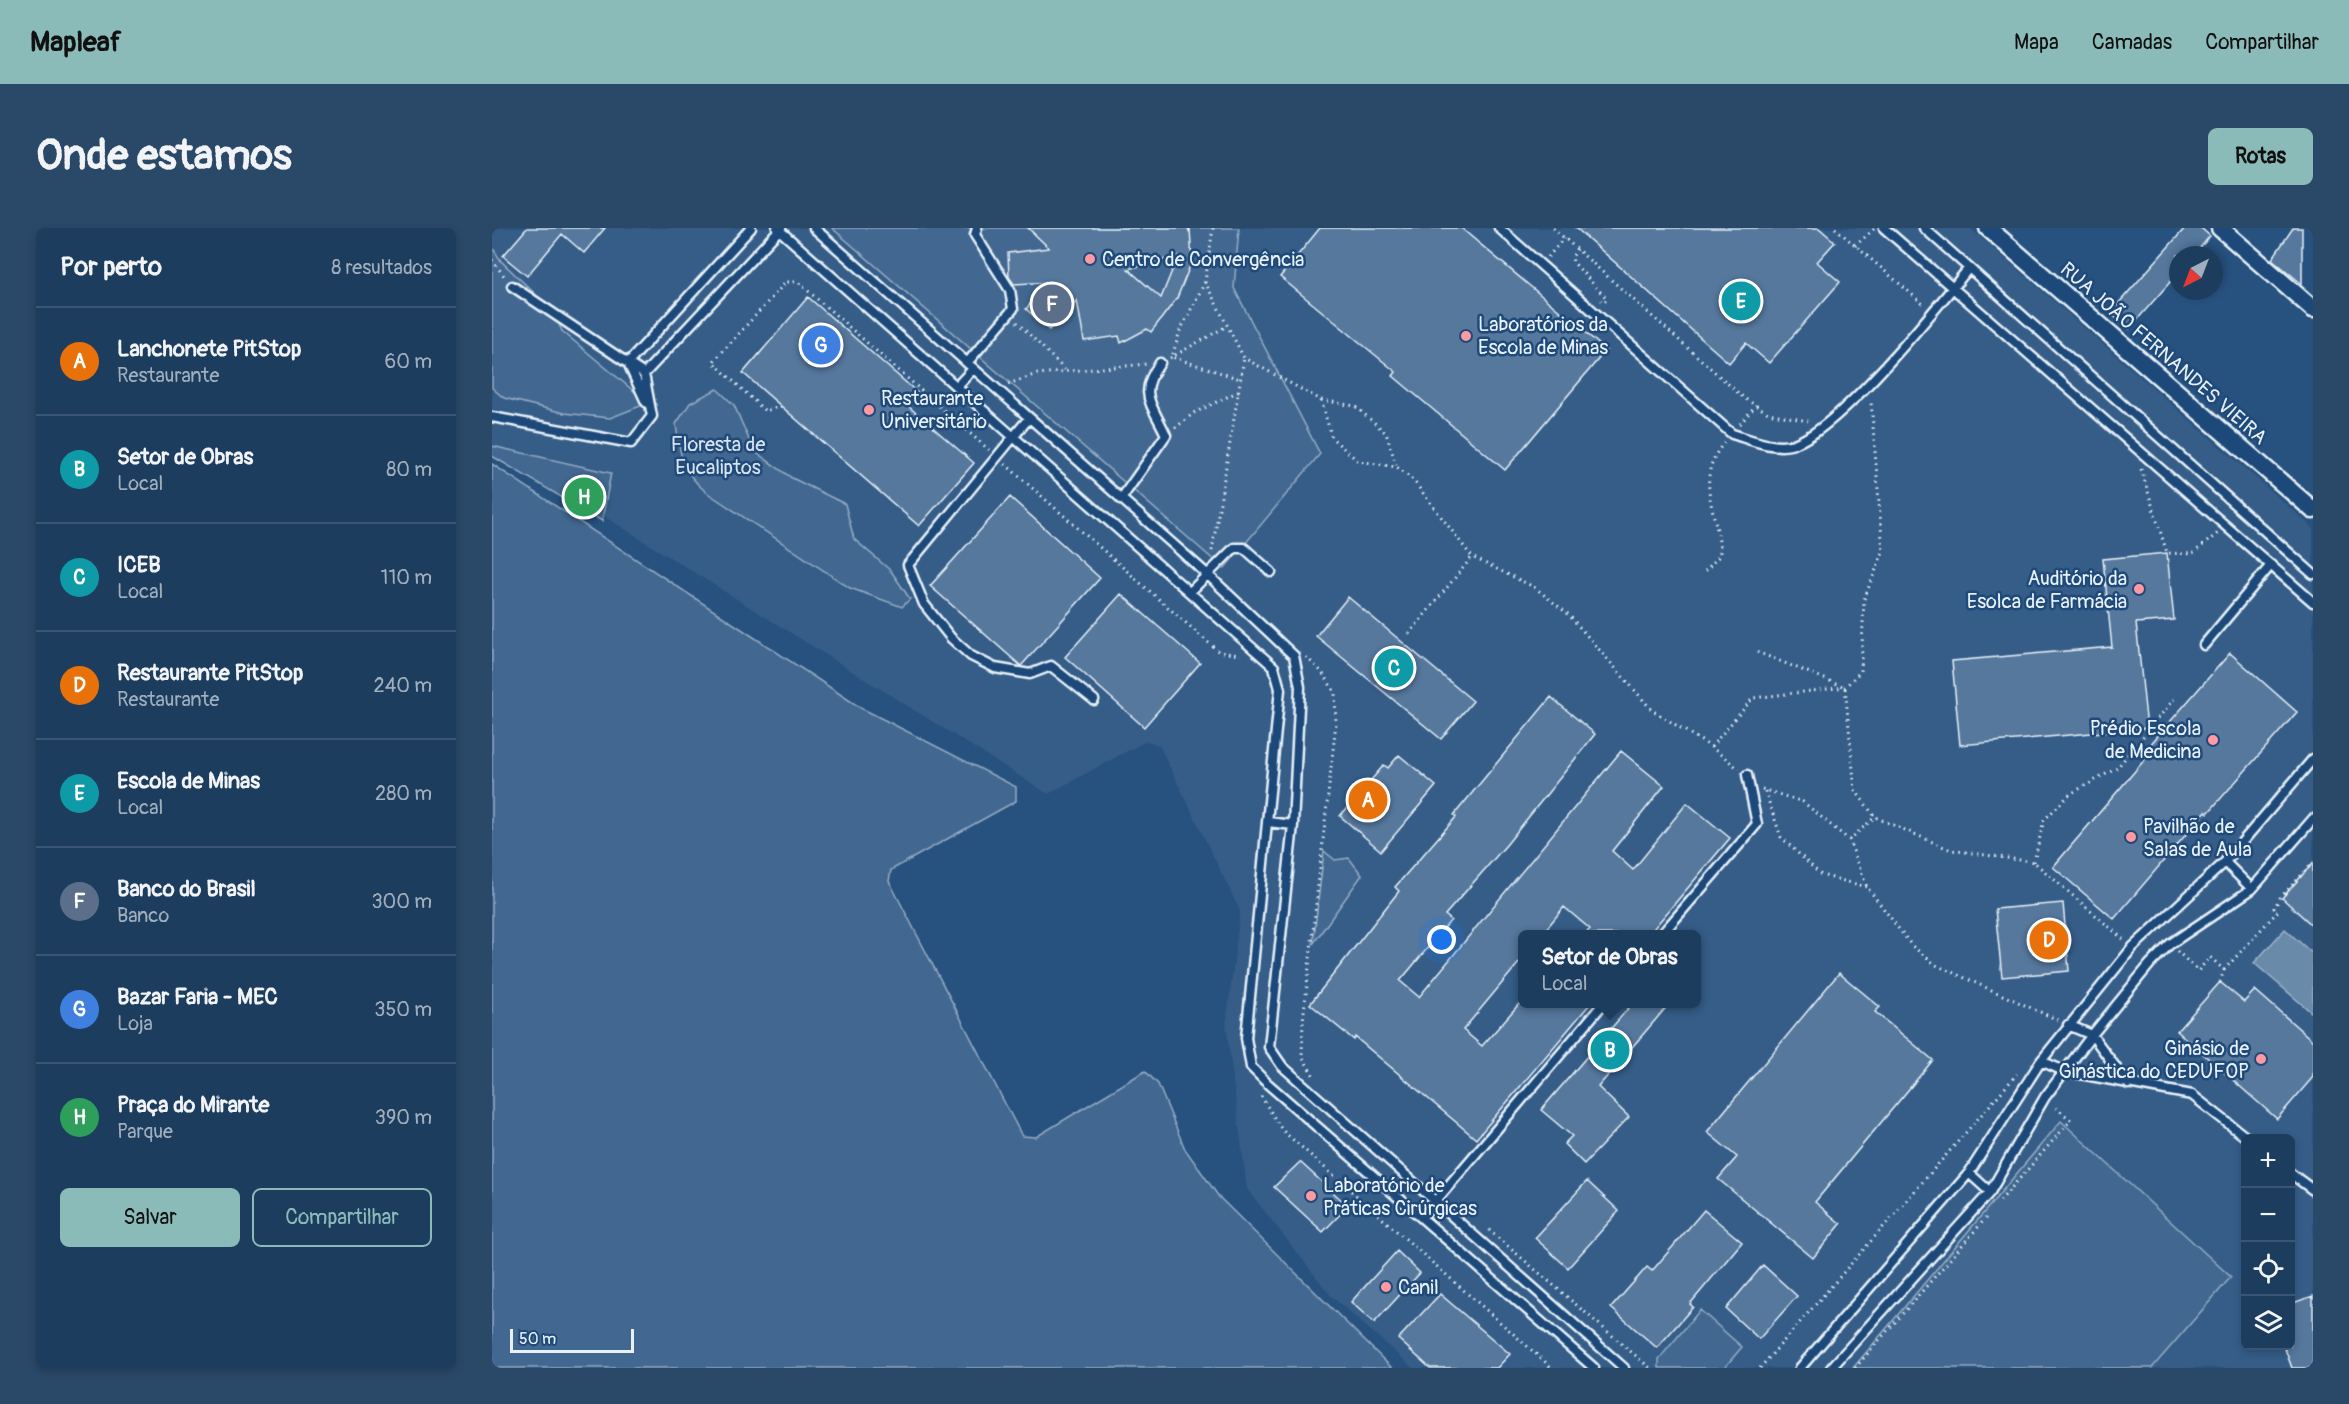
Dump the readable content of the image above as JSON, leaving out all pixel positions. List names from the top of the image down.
{
  "streets": {
    "street": ["RUA JOÃO FERNANDES VIEIRA"]
  },
  "parks": ["Floresta de Eucaliptos"],
  "places": [
    "Centro de Convergência",
    "Laboratórios da Escola de Minas",
    "Restaurante Universitário",
    "Auditório da Esolca de Farmácia",
    "Prédio Escola de Medicina",
    "Pavilhão de Salas de Aula",
    "Ginásio de Ginástica do CEDUFOP",
    "Laboratório de Práticas Cirúrgicas",
    "Canil"
  ],
  "scale_bar": "50 m",
  "north": "bottom left",
  "page": {
    "header": "Mapleaf",
    "nav": ["Mapa", "Camadas", "Compartilhar"],
    "buttons": [
      "Rotas",
      ["Salvar", "Compartilhar"]
    ],
    "title": "Onde estamos",
    "heading": ["Por perto", "8 resultados"],
    "pins": [
      "E",
      "F",
      "G",
      "H",
      "C",
      "A",
      "D",
      "B"
    ],
    "list": [
      {
        "mark": "A",
        "name": "Lanchonete PitStop",
        "note": "Restaurante",
        "value": "60 m"
      },
      {
        "mark": "B",
        "name": "Setor de Obras",
        "note": "Local",
        "value": "80 m"
      },
      {
        "mark": "C",
        "name": "ICEB",
        "note": "Local",
        "value": "110 m"
      },
      {
        "mark": "D",
        "name": "Restaurante PitStop",
        "note": "Restaurante",
        "value": "240 m"
      },
      {
        "mark": "E",
        "name": "Escola de Minas",
        "note": "Local",
        "value": "280 m"
      },
      {
        "mark": "F",
        "name": "Banco do Brasil",
        "note": "Banco",
        "value": "300 m"
      },
      {
        "mark": "G",
        "name": "Bazar Faria - MEC",
        "note": "Loja",
        "value": "350 m"
      },
      {
        "mark": "H",
        "name": "Praça do Mirante",
        "note": "Parque",
        "value": "390 m"
      }
    ],
    "popup": ["Setor de Obras", "Local"],
    "map_buttons": ["+", "−"],
    "scale": "50 m"
  }
}
